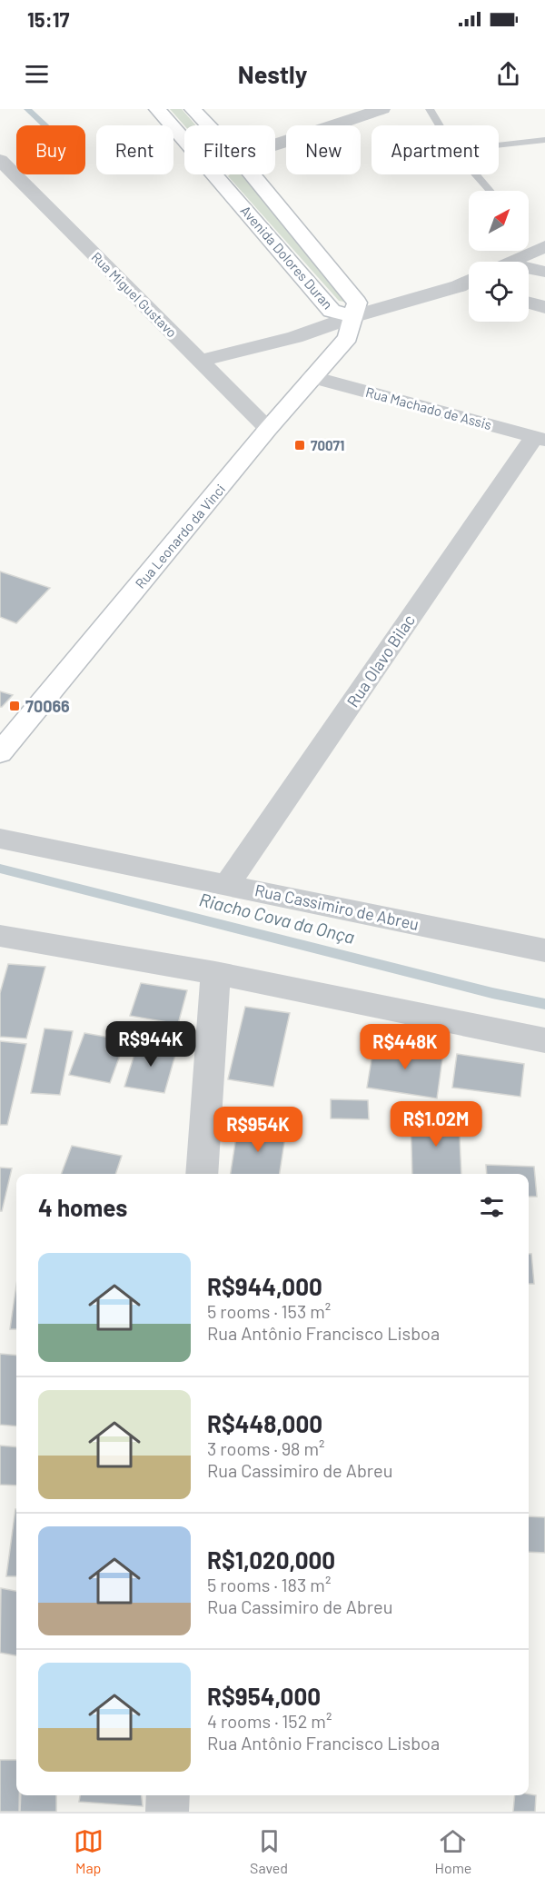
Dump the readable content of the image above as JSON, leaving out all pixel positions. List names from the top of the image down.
{
  "streets": {
    "street": [
      "Avenida Dolores Duran",
      "Rua Miguel Gustavo",
      "Rua Machado de Assis",
      "Rua Leonardo da Vinci",
      "Rua Olavo Bilac",
      "Rua Cassimiro de Abreu"
    ]
  },
  "crossings": [
    ["Avenida Dolores Duran", "Rua Leonardo da Vinci"],
    ["Rua Miguel Gustavo", "Rua Leonardo da Vinci"],
    ["Rua Machado de Assis", "Rua Leonardo da Vinci"],
    ["Rua Machado de Assis", "Rua Olavo Bilac"],
    ["Rua Olavo Bilac", "Rua Cassimiro de Abreu"]
  ],
  "water": ["Riacho Cova da Onça"],
  "places": {
    "transit": ["70071", "70066"]
  },
  "north": "top right",
  "page": {
    "status": "15:17",
    "header": "Nestly",
    "chip": [
      "Buy",
      "Rent",
      "Filters",
      "New",
      "Apartment"
    ],
    "price": [
      "R$944K",
      "R$448K",
      "R$1.02M",
      "R$954K"
    ],
    "heading": "4 homes",
    "list": [
      {
        "name": "R$944,000",
        "note": "5 rooms · 153 m² · Rua Antônio Francisco Lisboa"
      },
      {
        "name": "R$448,000",
        "note": "3 rooms · 98 m² · Rua Cassimiro de Abreu"
      },
      {
        "name": "R$1,020,000",
        "note": "5 rooms · 183 m² · Rua Cassimiro de Abreu"
      },
      {
        "name": "R$954,000",
        "note": "4 rooms · 152 m² · Rua Antônio Francisco Lisboa"
      }
    ],
    "tabs": ["Map", "Saved", "Home"]
  }
}
